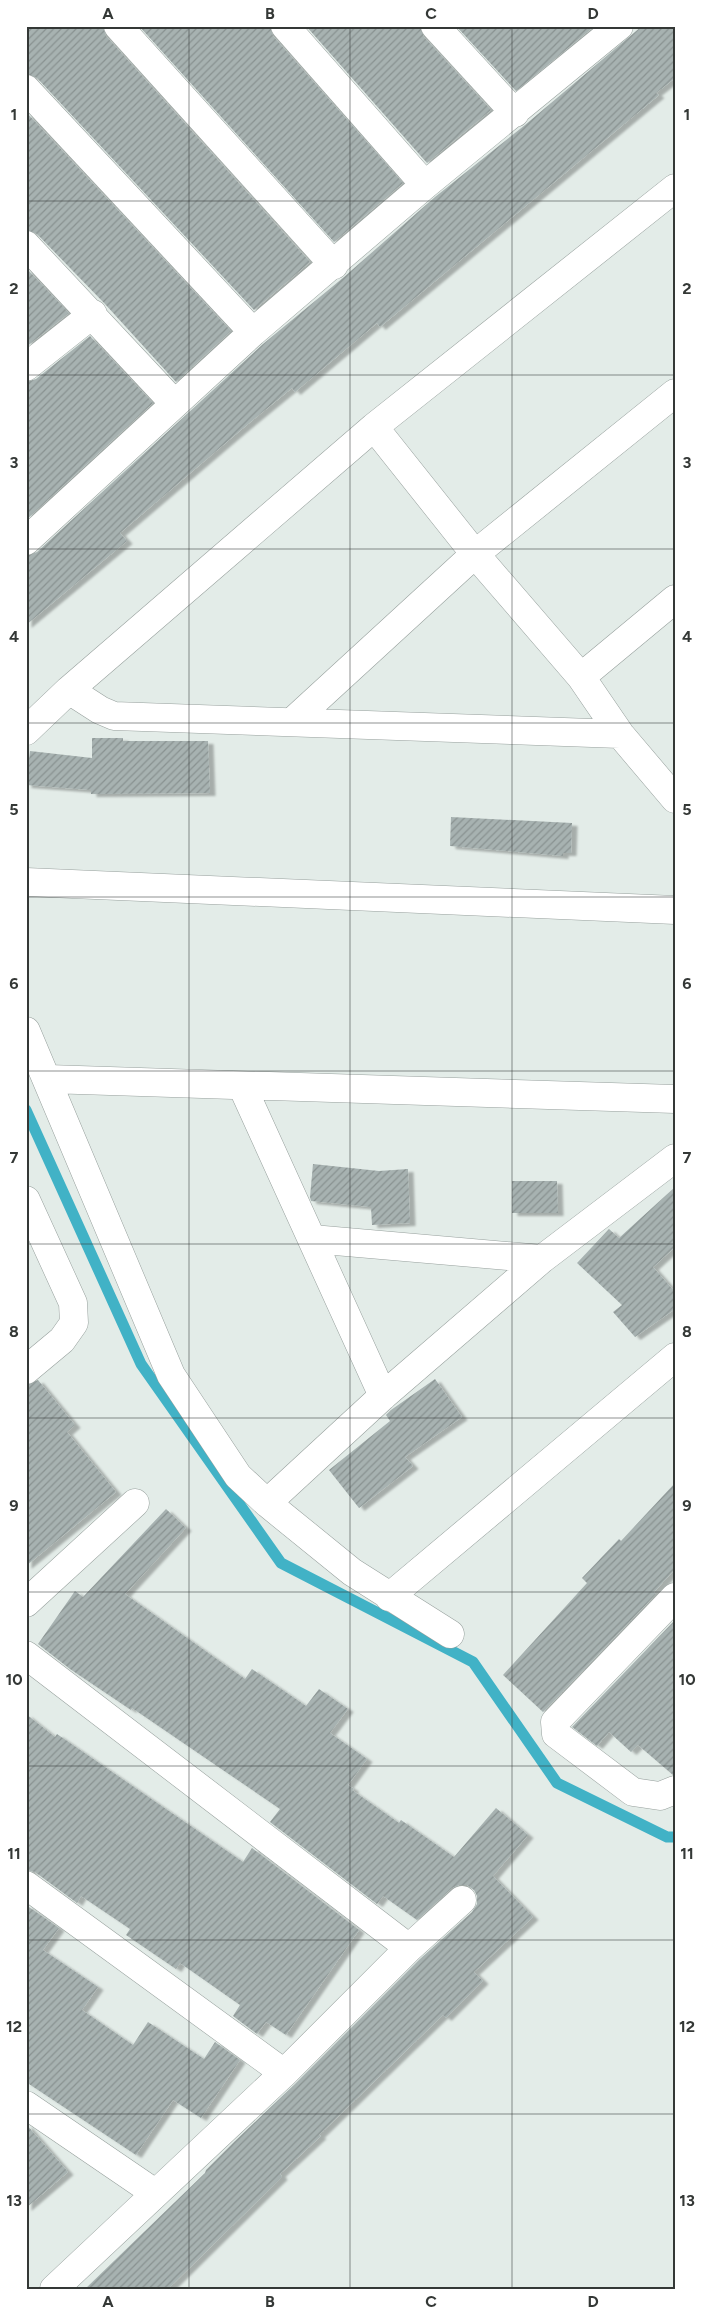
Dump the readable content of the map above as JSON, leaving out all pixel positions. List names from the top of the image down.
{
  "grid": {
    "columns": [
      "A",
      "B",
      "C",
      "D"
    ],
    "rows": [
      "1",
      "2",
      "3",
      "4",
      "5",
      "6",
      "7",
      "8",
      "9",
      "10",
      "11",
      "12",
      "13"
    ]
  }
}
